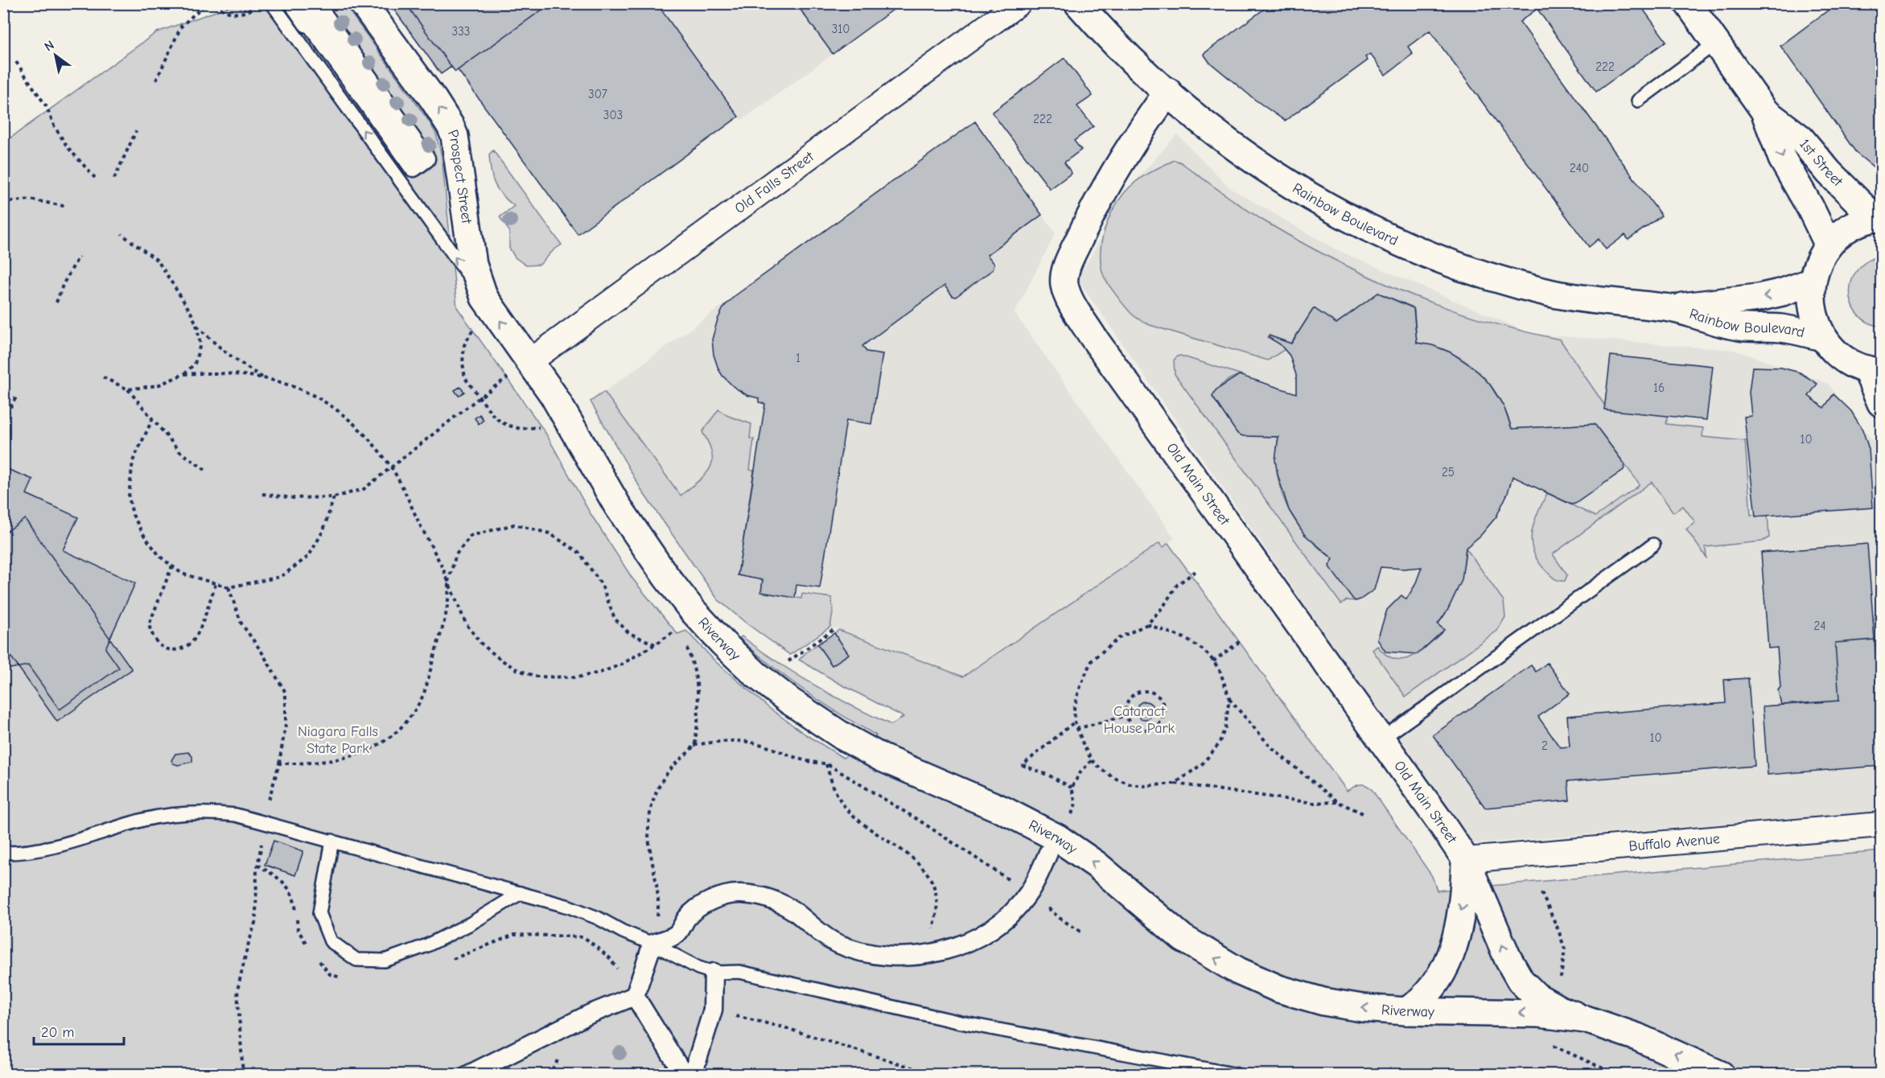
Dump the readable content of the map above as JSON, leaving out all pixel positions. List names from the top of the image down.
{
  "streets": {
    "main road": [
      "1st Street",
      "Prospect Street",
      "Rainbow Boulevard",
      "Old Main Street",
      "Riverway"
    ],
    "street": ["Old Falls Street", "Buffalo Avenue"]
  },
  "crossings": [
    ["Prospect Street", "Old Falls Street"],
    ["Prospect Street", "Riverway"],
    ["Old Falls Street", "Riverway"],
    ["Rainbow Boulevard", "Old Main Street"],
    ["Old Main Street", "Riverway"],
    ["Old Main Street", "Buffalo Avenue"]
  ],
  "one_way": ["Prospect Street", "Riverway"],
  "parks": ["Cataract House Park", "Niagara Falls State Park"],
  "house_numbers": [
    "310",
    "333",
    "222",
    "307",
    "303",
    "222",
    "240",
    "1",
    "16",
    "10",
    "25",
    "24",
    "10",
    "2"
  ],
  "scale_bar": "20 m",
  "north": "top left"
}
